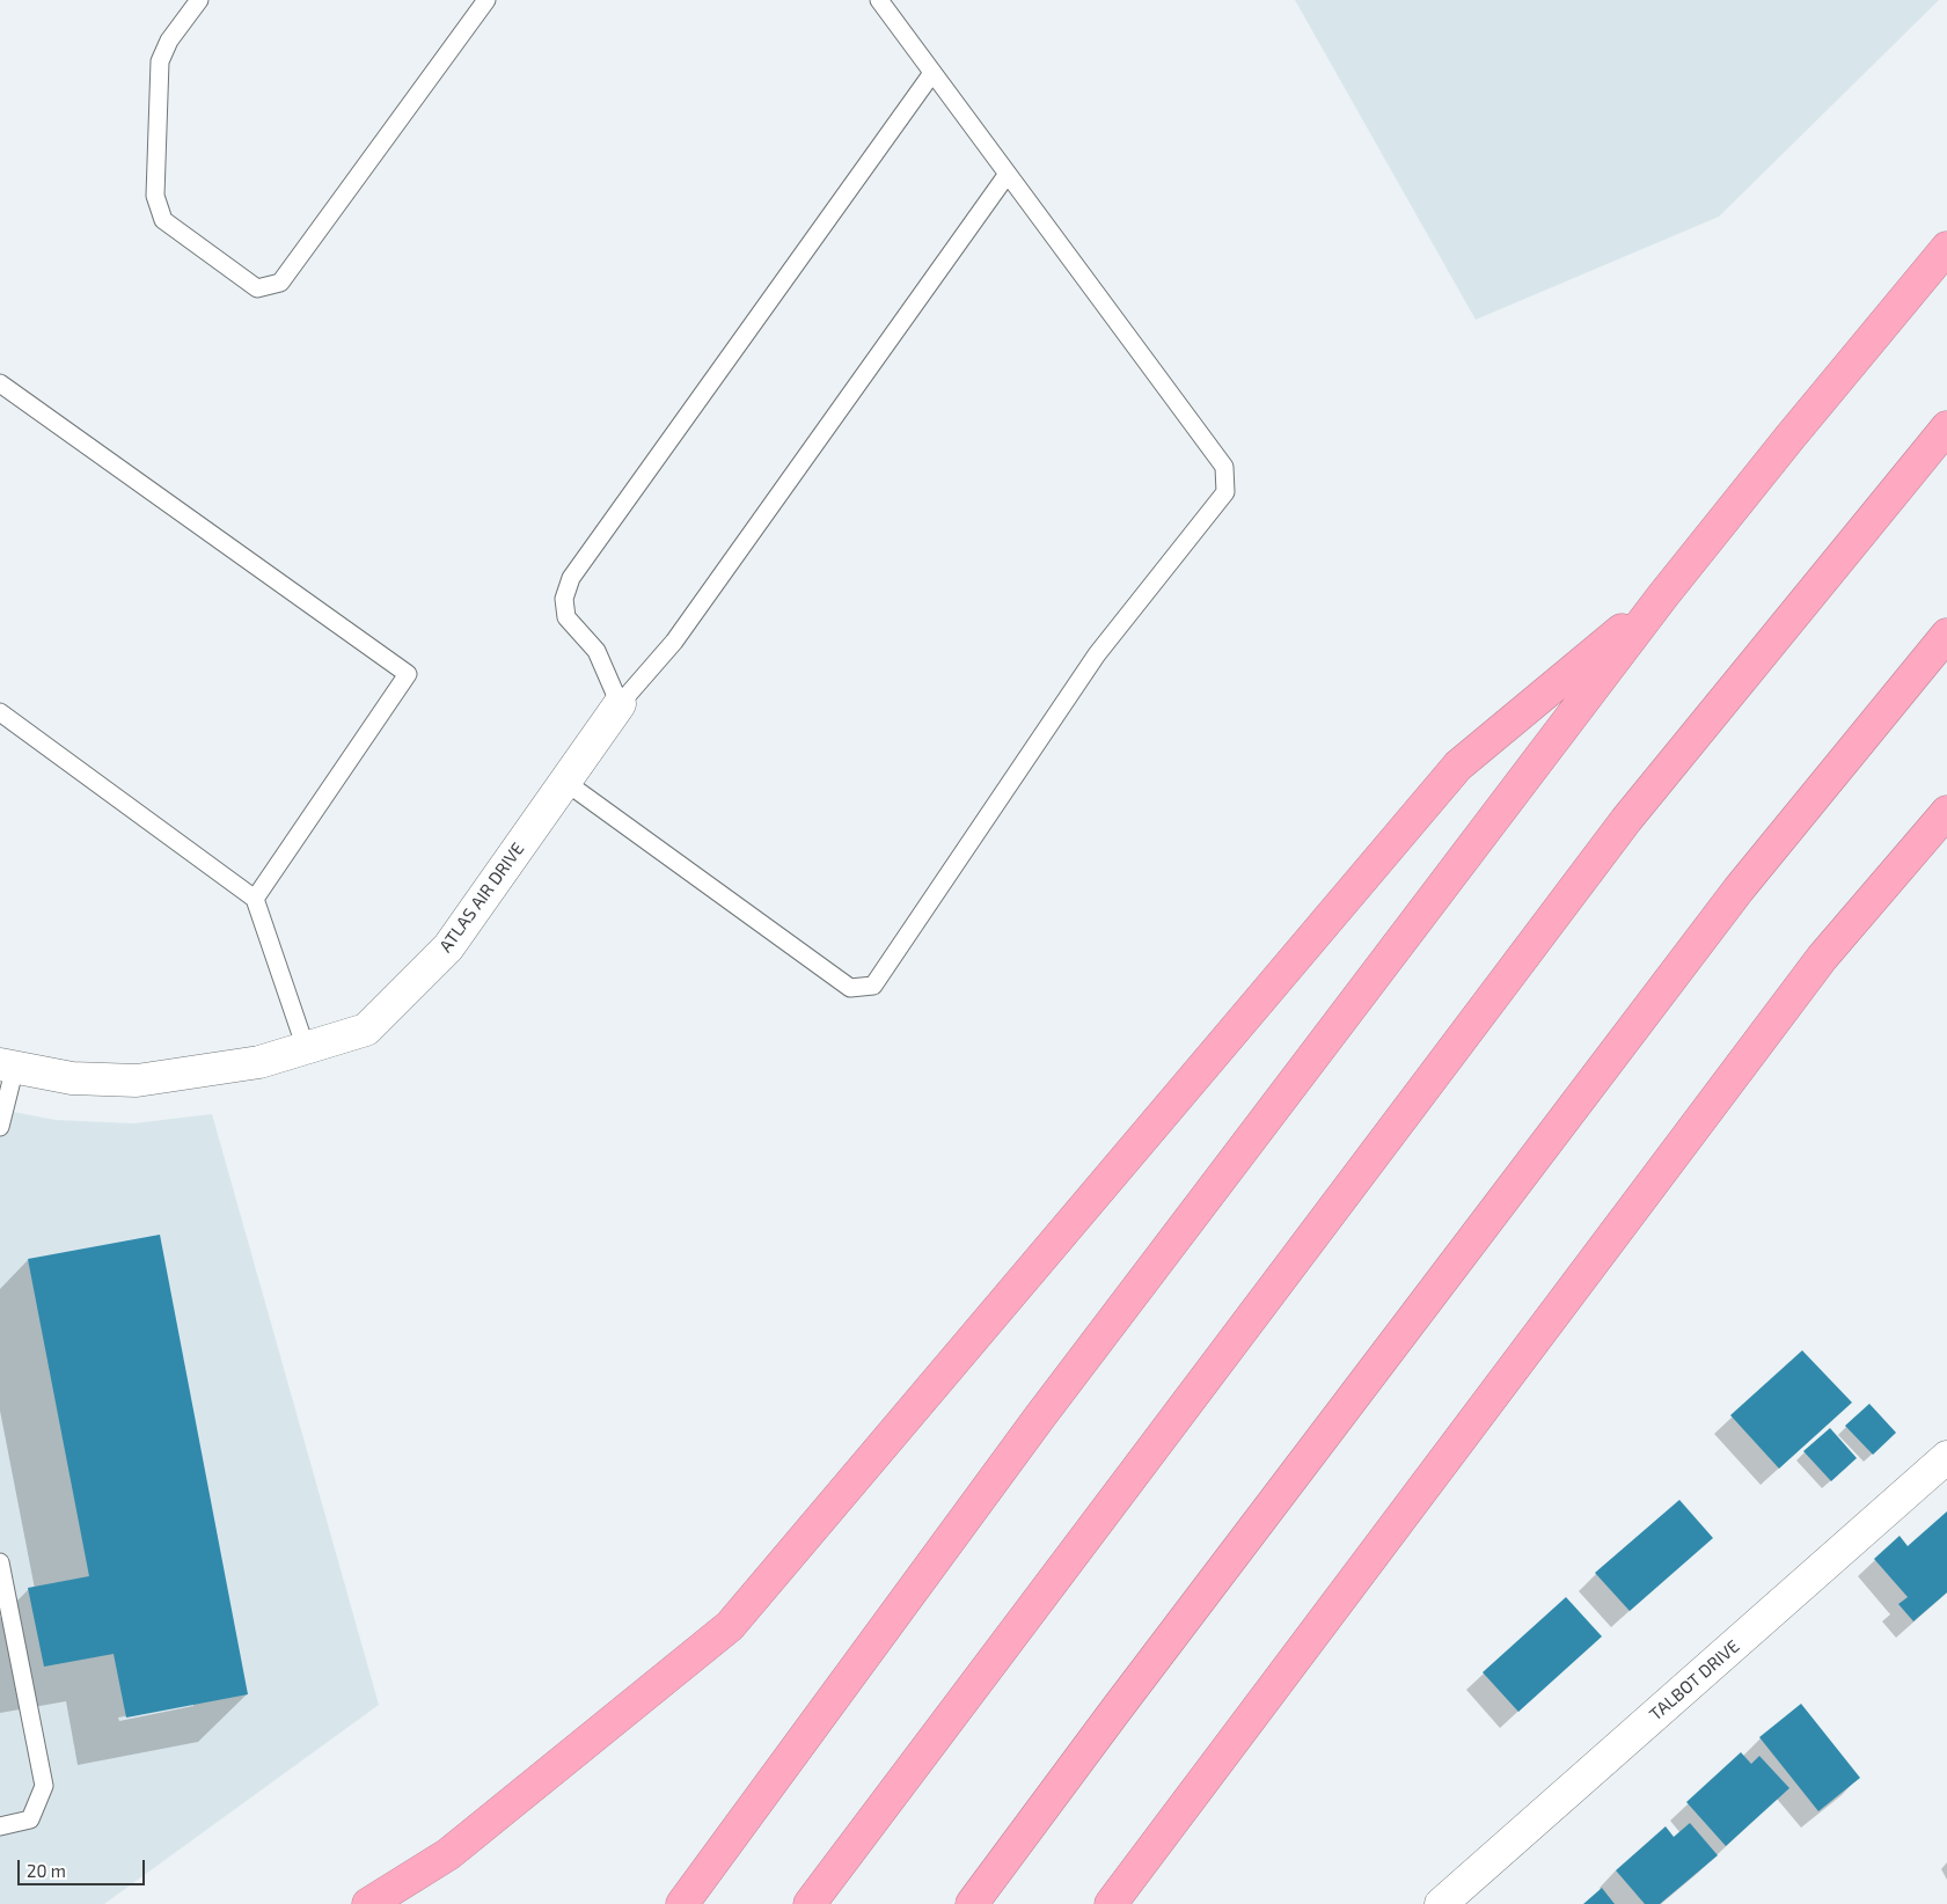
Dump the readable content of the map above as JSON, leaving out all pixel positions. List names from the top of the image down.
{
  "streets": {
    "street": ["ATLAS AIR DRIVE", "TALBOT DRIVE"]
  },
  "scale_bar": "20 m"
}
